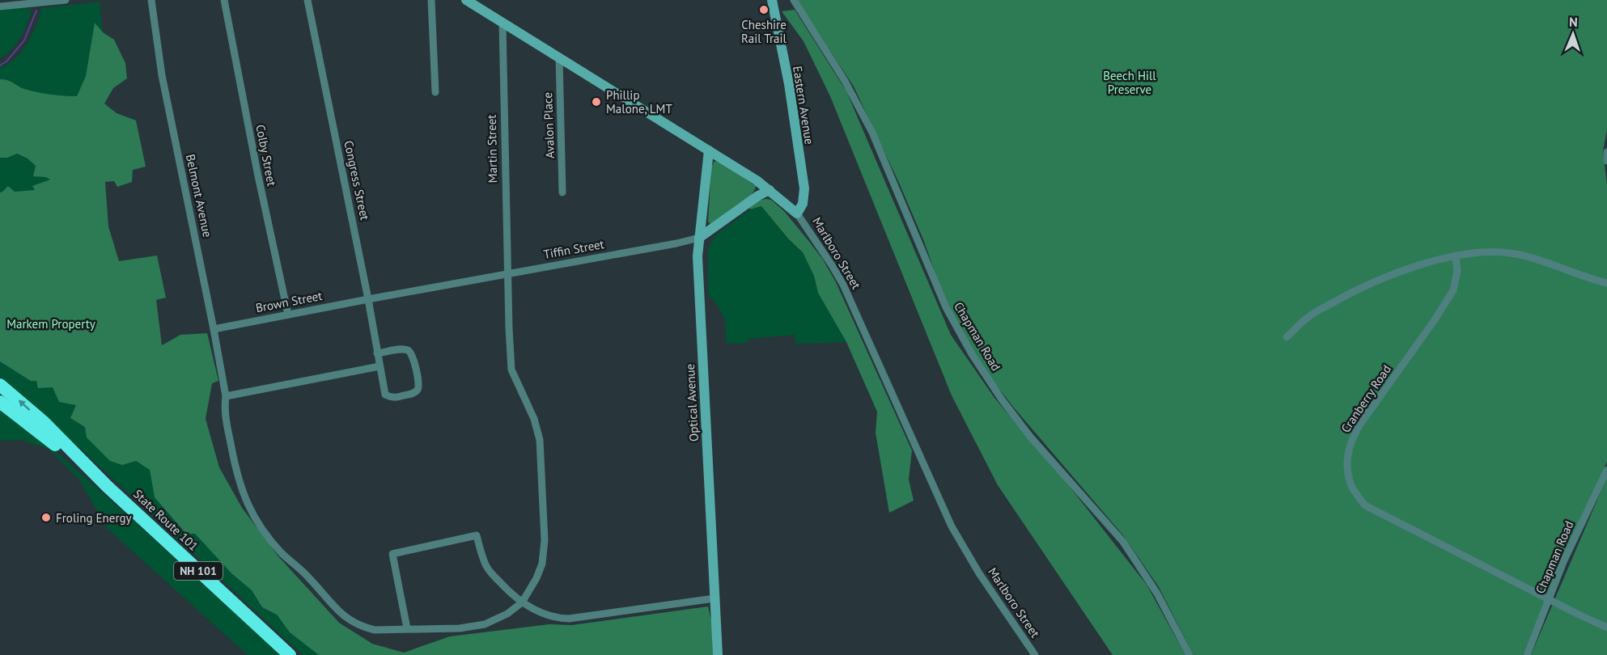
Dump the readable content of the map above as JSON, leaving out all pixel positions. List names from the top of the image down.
{
  "streets": {
    "highway": ["State Route 101", "NH 101"],
    "street": [
      "Eastern Avenue",
      "Avalon Place",
      "Martin Street",
      "Colby Street",
      "Congress Street",
      "Belmont Avenue",
      "Tiffin Street",
      "Marlboro Street",
      "Brown Street",
      "Chapman Road",
      "Cranberry Road",
      "Optical Avenue"
    ]
  },
  "crossings": [
    ["Eastern Avenue", "Marlboro Street"],
    ["Avalon Place", "Marlboro Street"],
    ["Martin Street", "Belmont Avenue"],
    ["Martin Street", "Tiffin Street"],
    ["Martin Street", "Marlboro Street"],
    ["Colby Street", "Brown Street"],
    ["Congress Street", "Tiffin Street"],
    ["Congress Street", "Brown Street"],
    ["Belmont Avenue", "Brown Street"],
    ["Tiffin Street", "Marlboro Street"],
    ["Tiffin Street", "Brown Street"],
    ["Tiffin Street", "Optical Avenue"],
    ["Marlboro Street", "Optical Avenue"],
    ["Chapman Road", "Cranberry Road"]
  ],
  "parks": ["Beech Hill Preserve", "Markem Property"],
  "places": ["Cheshire Rail Trail", "Phillip Malone, LMT", "Froling Energy"],
  "north": "top"
}
